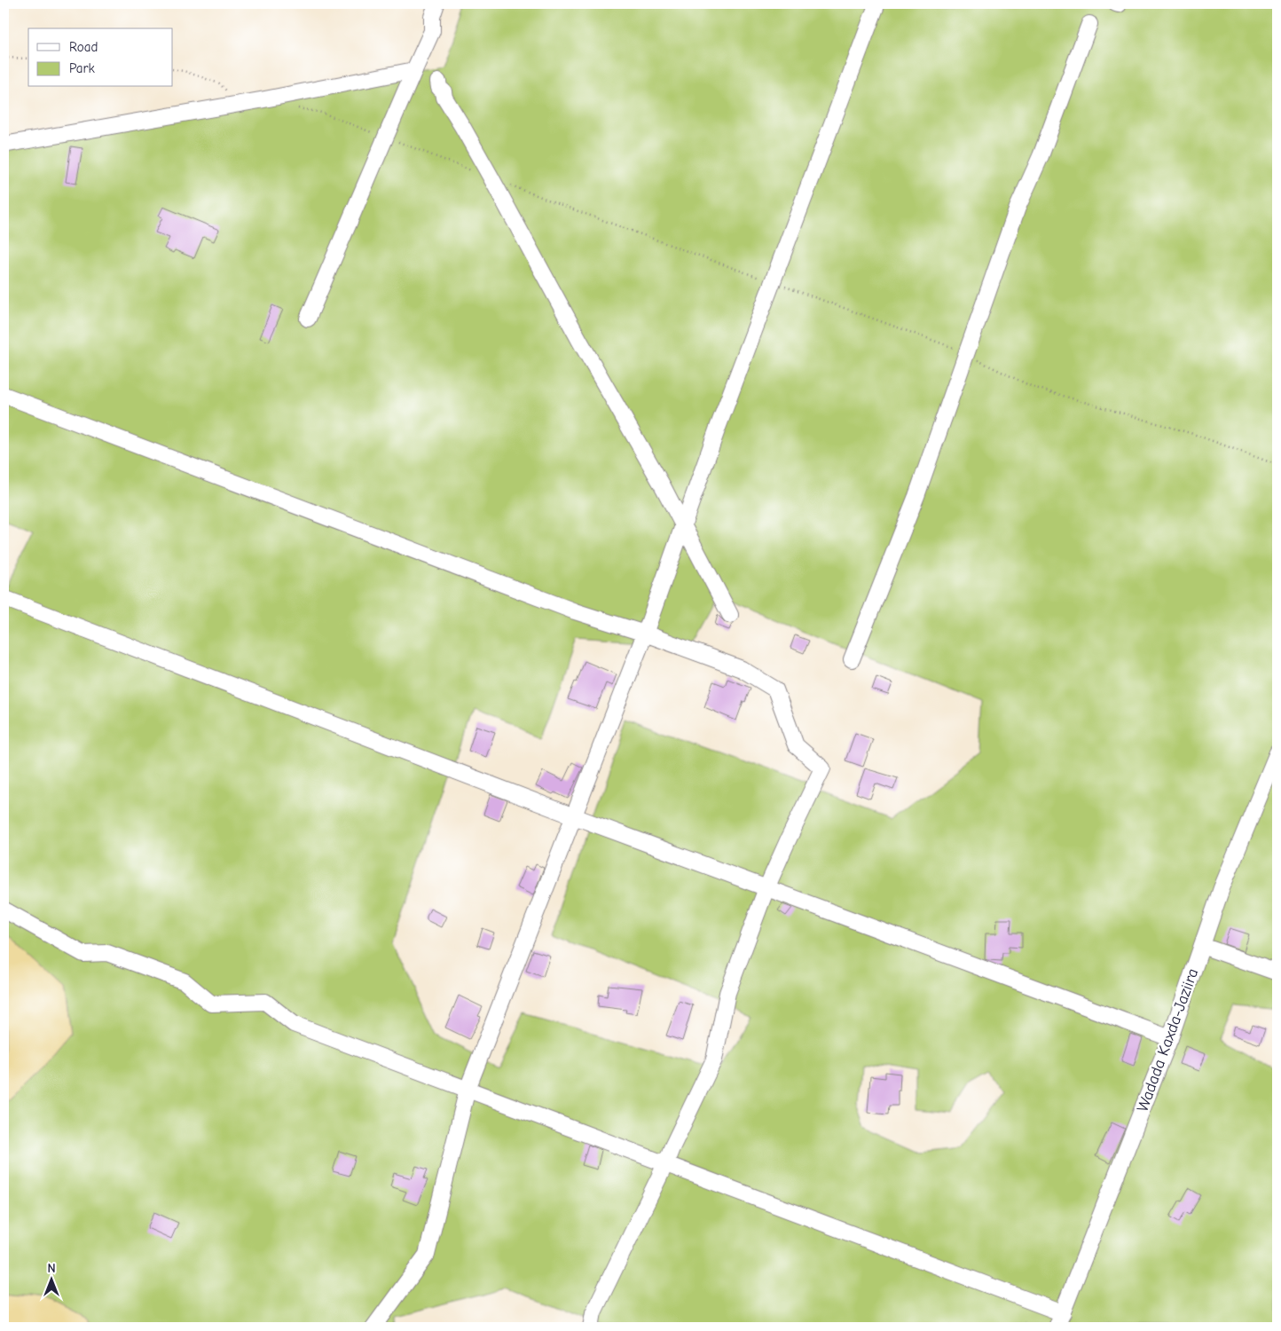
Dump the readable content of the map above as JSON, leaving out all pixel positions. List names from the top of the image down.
{
  "streets": {
    "street": ["Wadada Kaxda-Jaziira"]
  },
  "legend": ["Road", "Park"],
  "north": "top"
}
